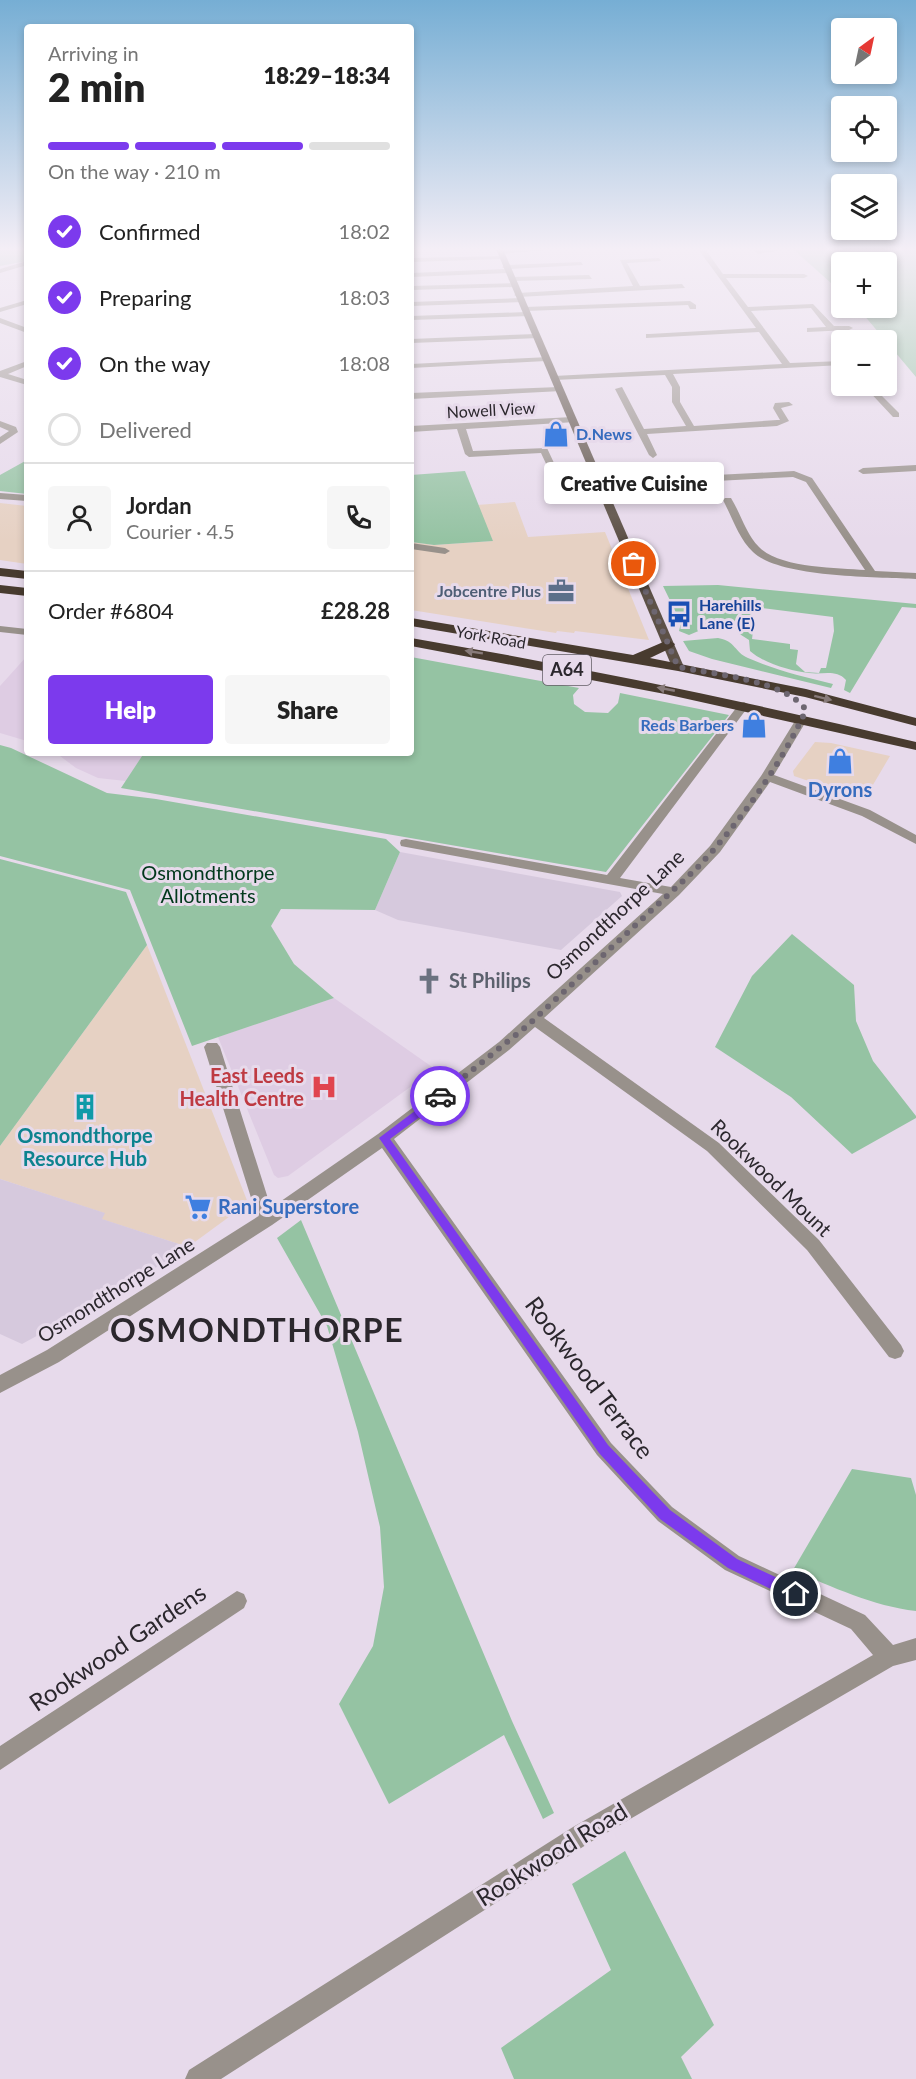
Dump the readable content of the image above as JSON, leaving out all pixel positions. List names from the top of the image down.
{
  "streets": {
    "highway": ["York Road", "A64"],
    "street": [
      "Nowell View",
      "Osmondthorpe Lane",
      "Rookwood Mount",
      "Rookwood Terrace",
      "Rookwood Gardens",
      "Rookwood Road"
    ]
  },
  "crossings": [
    ["York Road", "Osmondthorpe Lane"],
    ["Osmondthorpe Lane", "Rookwood Mount"],
    ["Osmondthorpe Lane", "Rookwood Terrace"],
    ["Rookwood Terrace", "Rookwood Road"]
  ],
  "districts": ["OSMONDTHORPE"],
  "parks": ["Osmondthorpe Allotments"],
  "places": {
    "shop": ["D.News", "Reds Barbers", "Dyrons"],
    "other": ["Creative Cuisine"],
    "office": ["Jobcentre Plus"],
    "bus stop": ["Harehills Lane (E)"],
    "church": ["St Philips"],
    "hospital": ["East Leeds Health Centre"],
    "building": ["Osmondthorpe Resource Hub"],
    "supermarket": ["Rani Superstore"]
  },
  "north": "top right",
  "page": {
    "map_buttons": ["+", "−"],
    "heading": ["2 min", "Arriving in", "18:29–18:34"],
    "panel": [
      "Jordan",
      "Courier · 4.5",
      "Order #6804",
      "£28.28"
    ],
    "bar": "On the way · 210 m",
    "list": [
      ["Confirmed", "18:02"],
      ["Preparing", "18:03"],
      ["On the way", "18:08"],
      "Delivered"
    ],
    "bubble": "Creative Cuisine",
    "buttons": ["Help", "Share"]
  }
}
